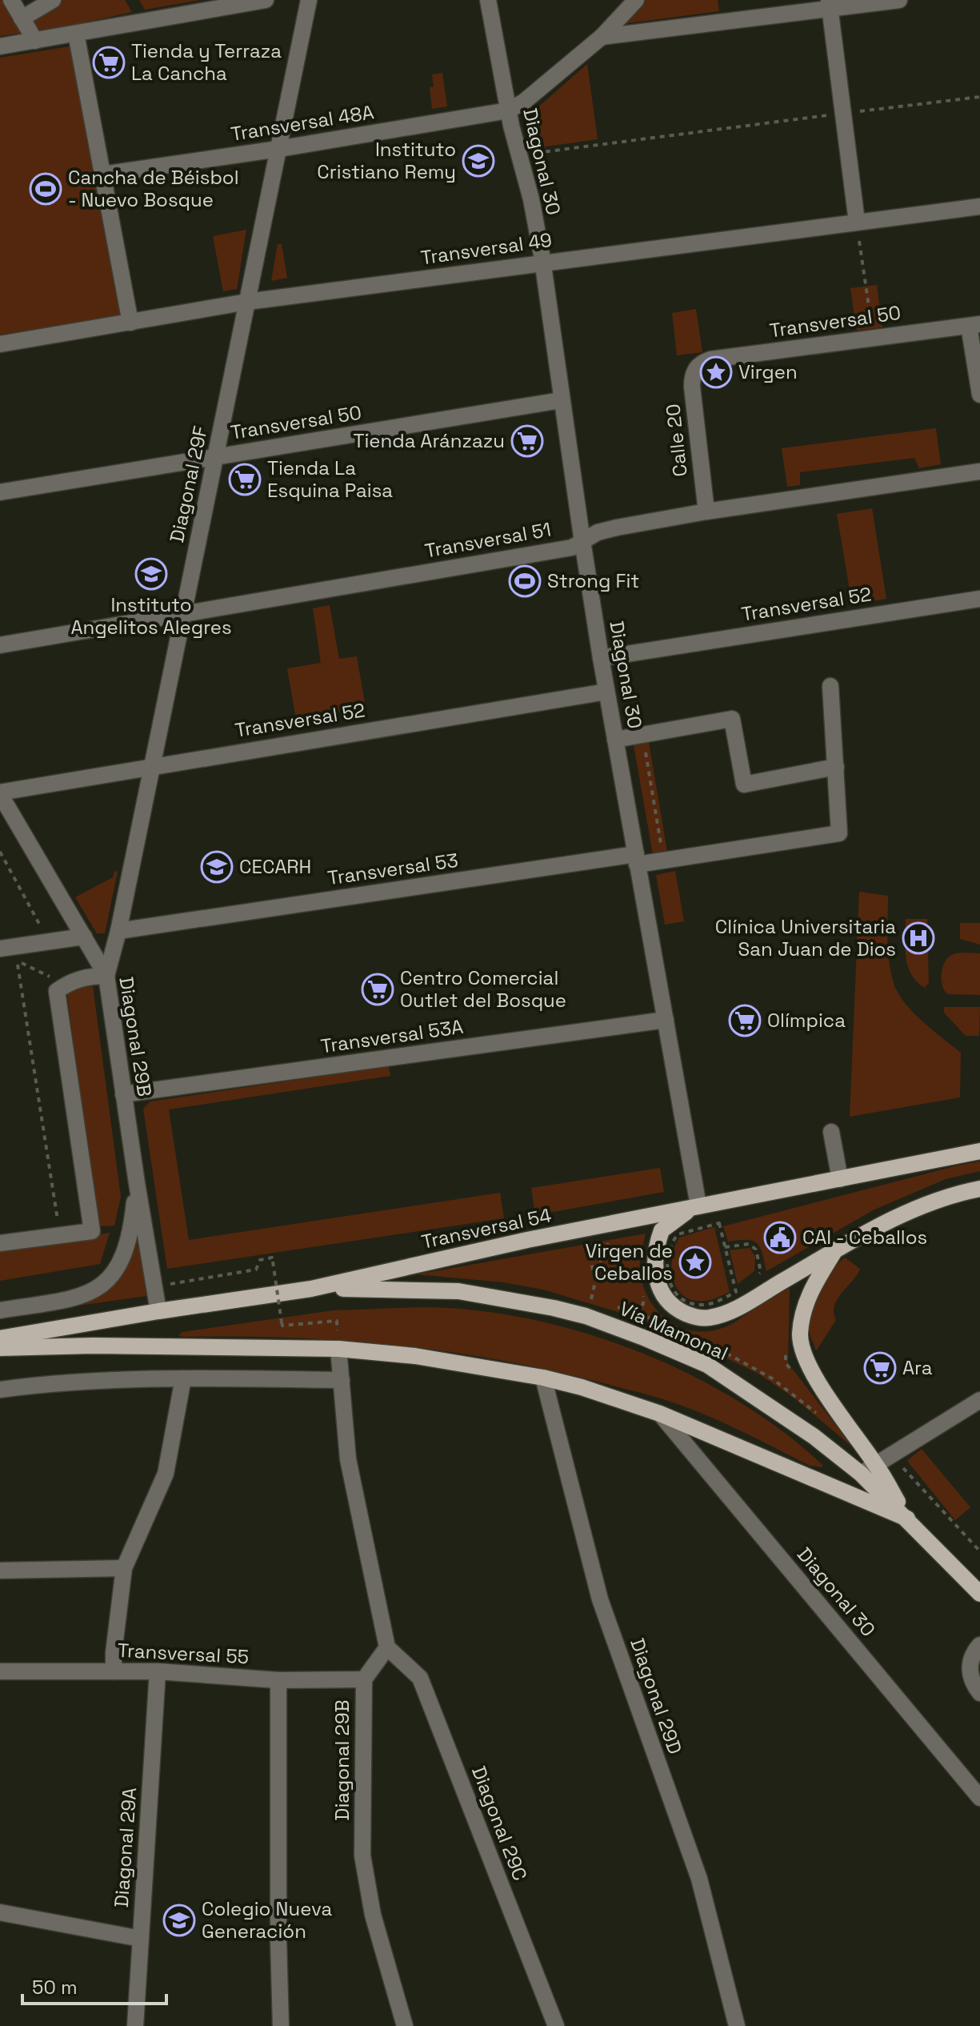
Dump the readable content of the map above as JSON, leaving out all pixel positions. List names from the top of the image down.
{
  "streets": {
    "main road": ["Transversal 54", "Vía Mamonal"],
    "street": [
      "Transversal 48A",
      "Diagonal 30",
      "Transversal 49",
      "Transversal 50",
      "Calle 20",
      "Diagonal 29F",
      "Transversal 51",
      "Transversal 52",
      "Transversal 53",
      "Diagonal 29B",
      "Transversal 53A",
      "Transversal 55",
      "Diagonal 29D",
      "Diagonal 29C",
      "Diagonal 29A"
    ]
  },
  "crossings": [
    ["Transversal 48A", "Diagonal 30"],
    ["Transversal 48A", "Diagonal 29F"],
    ["Diagonal 30", "Transversal 49"],
    ["Diagonal 30", "Transversal 50"],
    ["Diagonal 30", "Transversal 51"],
    ["Diagonal 30", "Transversal 52"],
    ["Diagonal 30", "Transversal 53"],
    ["Diagonal 30", "Transversal 53A"],
    ["Diagonal 30", "Transversal 54"],
    ["Transversal 49", "Diagonal 29F"],
    ["Transversal 50", "Calle 20"],
    ["Transversal 50", "Diagonal 29F"],
    ["Calle 20", "Transversal 51"],
    ["Diagonal 29F", "Transversal 51"],
    ["Diagonal 29F", "Transversal 52"],
    ["Diagonal 29F", "Transversal 53"],
    ["Diagonal 29F", "Diagonal 29B"],
    ["Transversal 52", "Diagonal 29B"],
    ["Diagonal 29B", "Transversal 53A"],
    ["Diagonal 29B", "Transversal 54"],
    ["Diagonal 29B", "Transversal 55"],
    ["Diagonal 29B", "Diagonal 29C"],
    ["Transversal 54", "Vía Mamonal"],
    ["Transversal 55", "Diagonal 29A"]
  ],
  "places": {
    "supermarket": [
      "Tienda y Terraza La Cancha",
      "Tienda Aránzazu",
      "Tienda La Esquina Paisa",
      "Centro Comercial Outlet del Bosque",
      "Olímpica",
      "Ara"
    ],
    "school or university": [
      "Instituto Cristiano Remy",
      "Instituto Angelitos Alegres",
      "CECARH",
      "Colegio Nueva Generación"
    ],
    "sports": ["Cancha de Béisbol - Nuevo Bosque", "Strong Fit"],
    "place": ["Virgen", "Virgen de Ceballos"],
    "hospital": ["Clínica Universitaria San Juan de Dios"],
    "public building": ["CAI - Ceballos"]
  },
  "scale_bar": "50 m"
}
